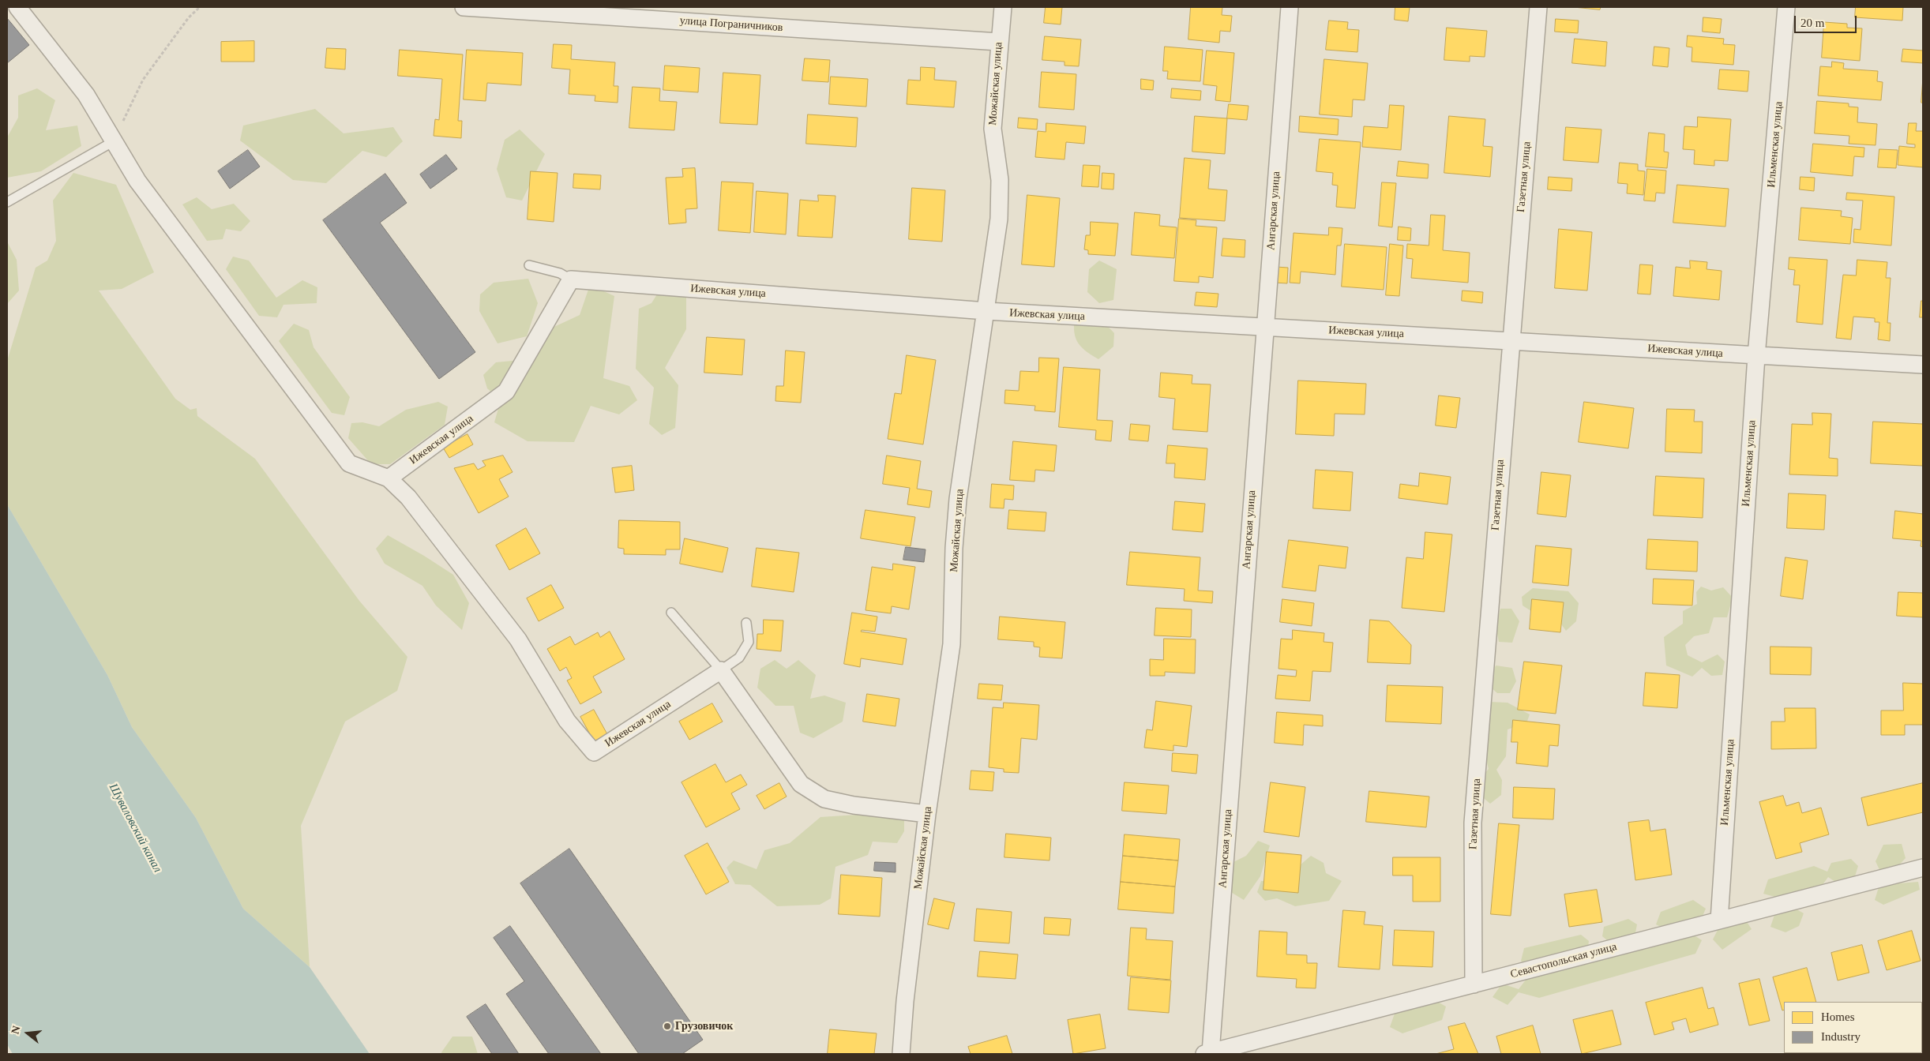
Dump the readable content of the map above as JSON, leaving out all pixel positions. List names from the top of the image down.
{
  "streets": {
    "street": [
      "улица Пограничников",
      "Можайская улица",
      "Ильменская улица",
      "Газетная улица",
      "Ангарская улица",
      "Ижевская улица",
      "Севастопольская улица"
    ]
  },
  "crossings": [
    ["улица Пограничников", "Можайская улица"],
    ["Можайская улица", "Ижевская улица"],
    ["Ильменская улица", "Ижевская улица"],
    ["Ильменская улица", "Севастопольская улица"],
    ["Газетная улица", "Ижевская улица"],
    ["Газетная улица", "Севастопольская улица"],
    ["Ангарская улица", "Ижевская улица"],
    ["Ангарская улица", "Севастопольская улица"]
  ],
  "water": ["Шуваловский канал"],
  "places": ["Грузовичок"],
  "legend": ["Homes", "Industry"],
  "scale_bar": "20 m",
  "north": "left"
}
